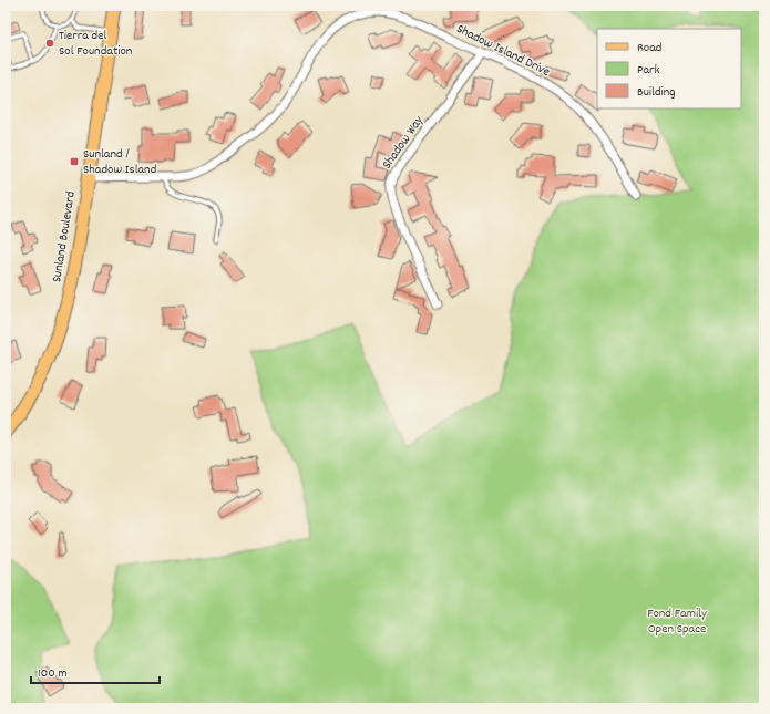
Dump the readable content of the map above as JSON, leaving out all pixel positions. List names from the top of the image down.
{
  "streets": {
    "main road": ["Sunland Boulevard"],
    "street": ["Shadow Island Drive", "Shadow Way"]
  },
  "crossings": [
    ["Shadow Island Drive", "Shadow Way"],
    ["Shadow Island Drive", "Sunland Boulevard"]
  ],
  "parks": ["Fond Family Open Space"],
  "places": {
    "other": ["Tierra del Sol Foundation"],
    "transit": ["Sunland / Shadow Island"]
  },
  "legend": ["Road", "Park", "Building"],
  "scale_bar": "100 m"
}
